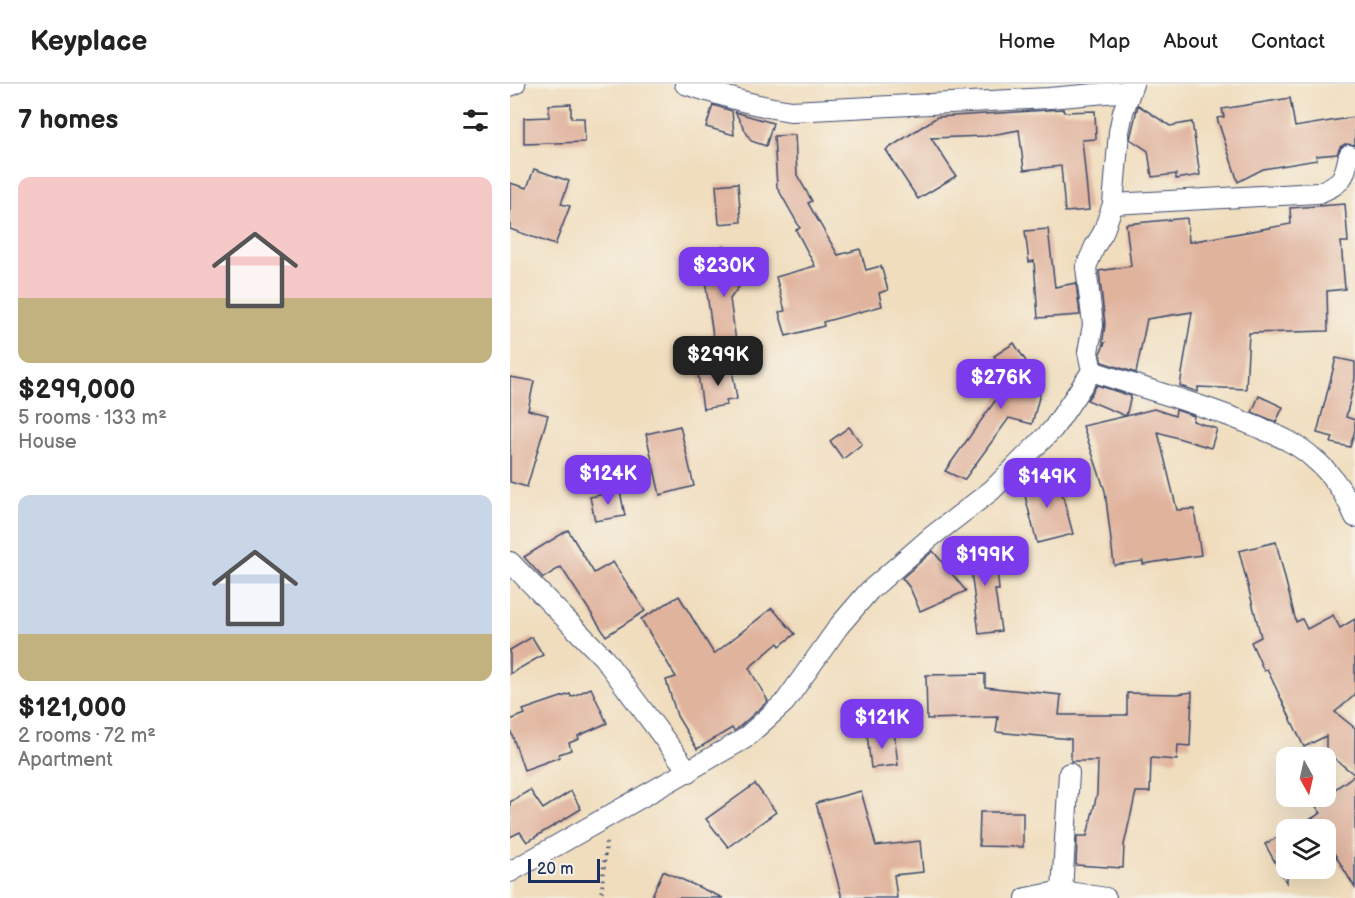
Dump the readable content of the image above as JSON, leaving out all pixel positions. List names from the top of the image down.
{
  "scale_bar": "20 m",
  "north": "bottom",
  "page": {
    "header": "Keyplace",
    "nav": [
      "Home",
      "Map",
      "About",
      "Contact"
    ],
    "heading": "7 homes",
    "list": [
      {
        "name": "$299,000",
        "note": "5 rooms · 133 m² · House"
      },
      {
        "name": "$121,000",
        "note": "2 rooms · 72 m² · Apartment"
      }
    ],
    "price": [
      "$230K",
      "$299K",
      "$276K",
      "$124K",
      "$149K",
      "$199K",
      "$121K"
    ],
    "scale": "20 m"
  }
}
